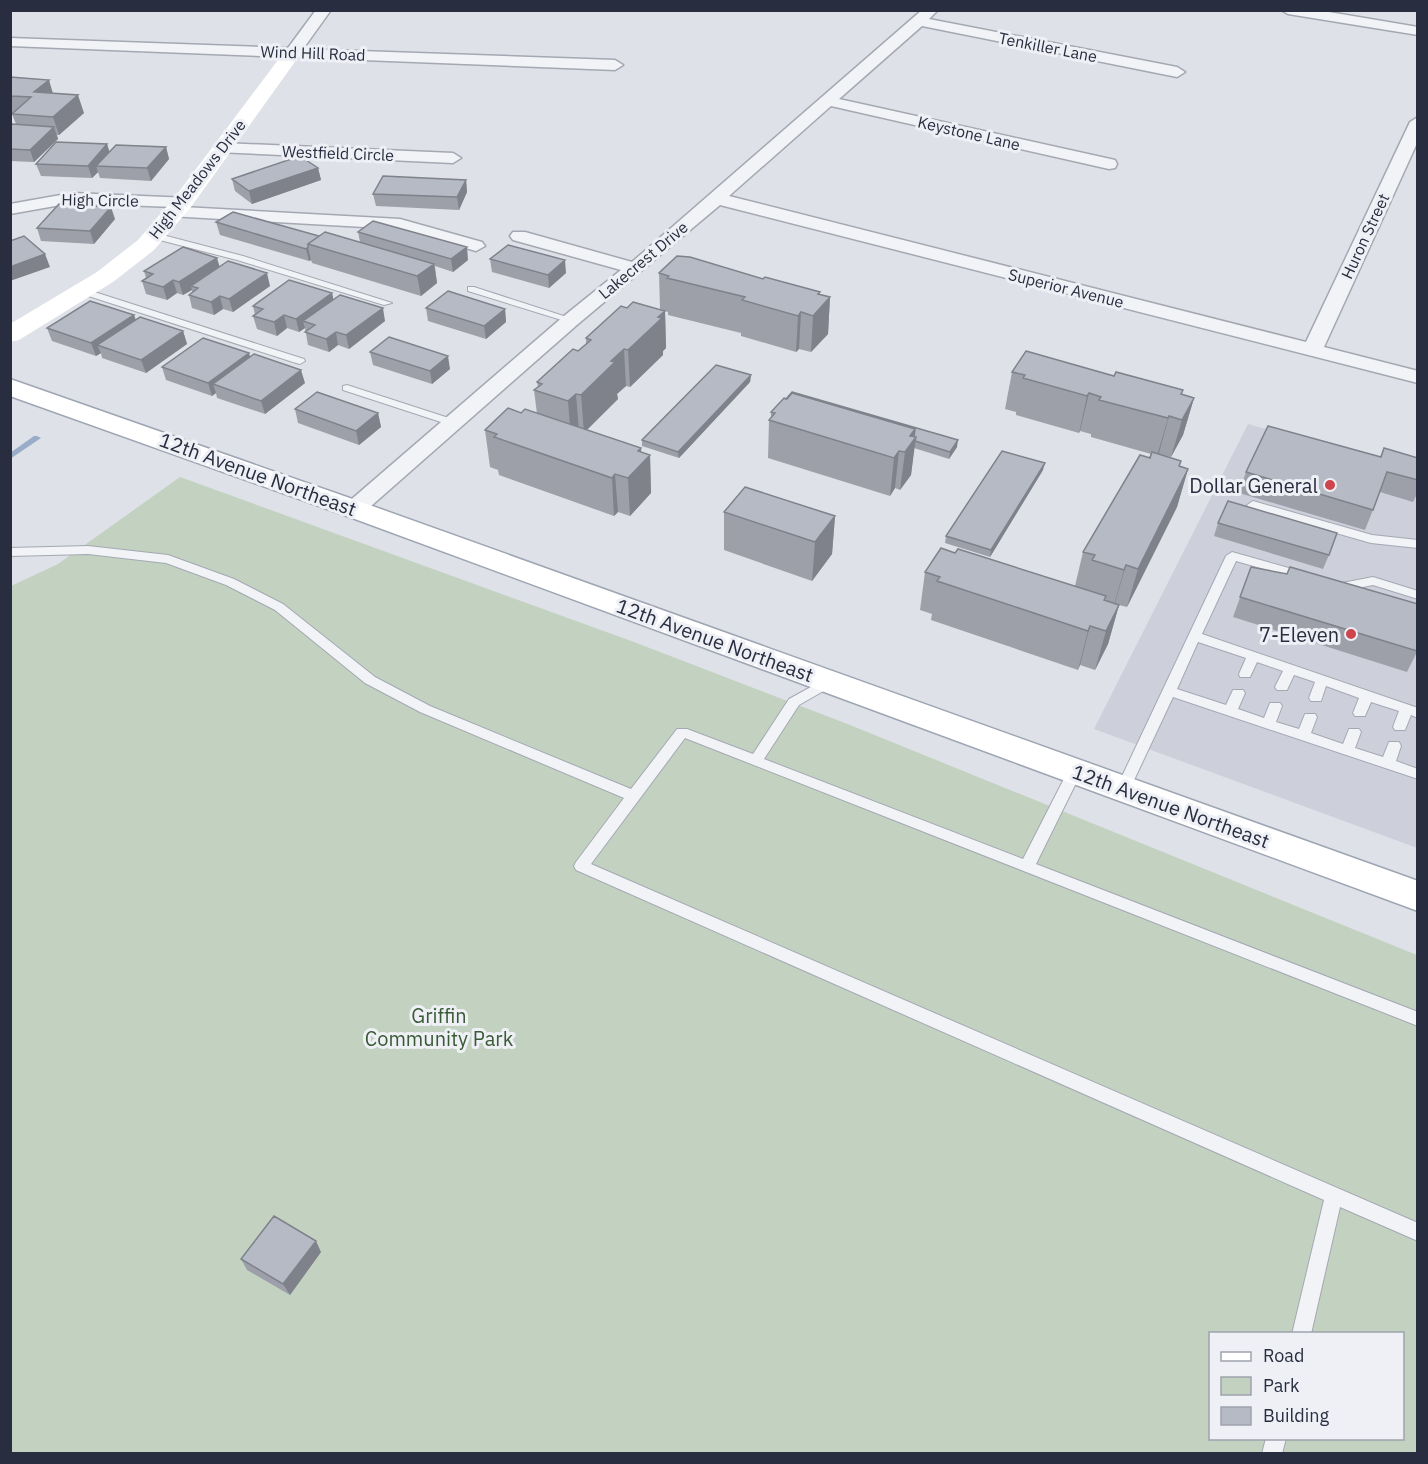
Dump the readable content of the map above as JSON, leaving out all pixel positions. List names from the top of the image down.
{
  "streets": {
    "main road": ["High Meadows Drive", "12th Avenue Northeast"],
    "street": [
      "Tenkiller Lane",
      "Wind Hill Road",
      "Keystone Lane",
      "Westfield Circle",
      "High Circle",
      "Huron Street",
      "Lakecrest Drive",
      "Superior Avenue"
    ]
  },
  "crossings": [
    ["Tenkiller Lane", "Lakecrest Drive"],
    ["Wind Hill Road", "High Meadows Drive"],
    ["Keystone Lane", "Lakecrest Drive"],
    ["Westfield Circle", "High Meadows Drive"],
    ["High Meadows Drive", "High Circle"],
    ["Huron Street", "Superior Avenue"],
    ["Lakecrest Drive", "Superior Avenue"],
    ["Lakecrest Drive", "12th Avenue Northeast"]
  ],
  "parks": ["Griffin Community Park"],
  "places": ["Dollar General", "7-Eleven"],
  "legend": ["Road", "Park", "Building"]
}
